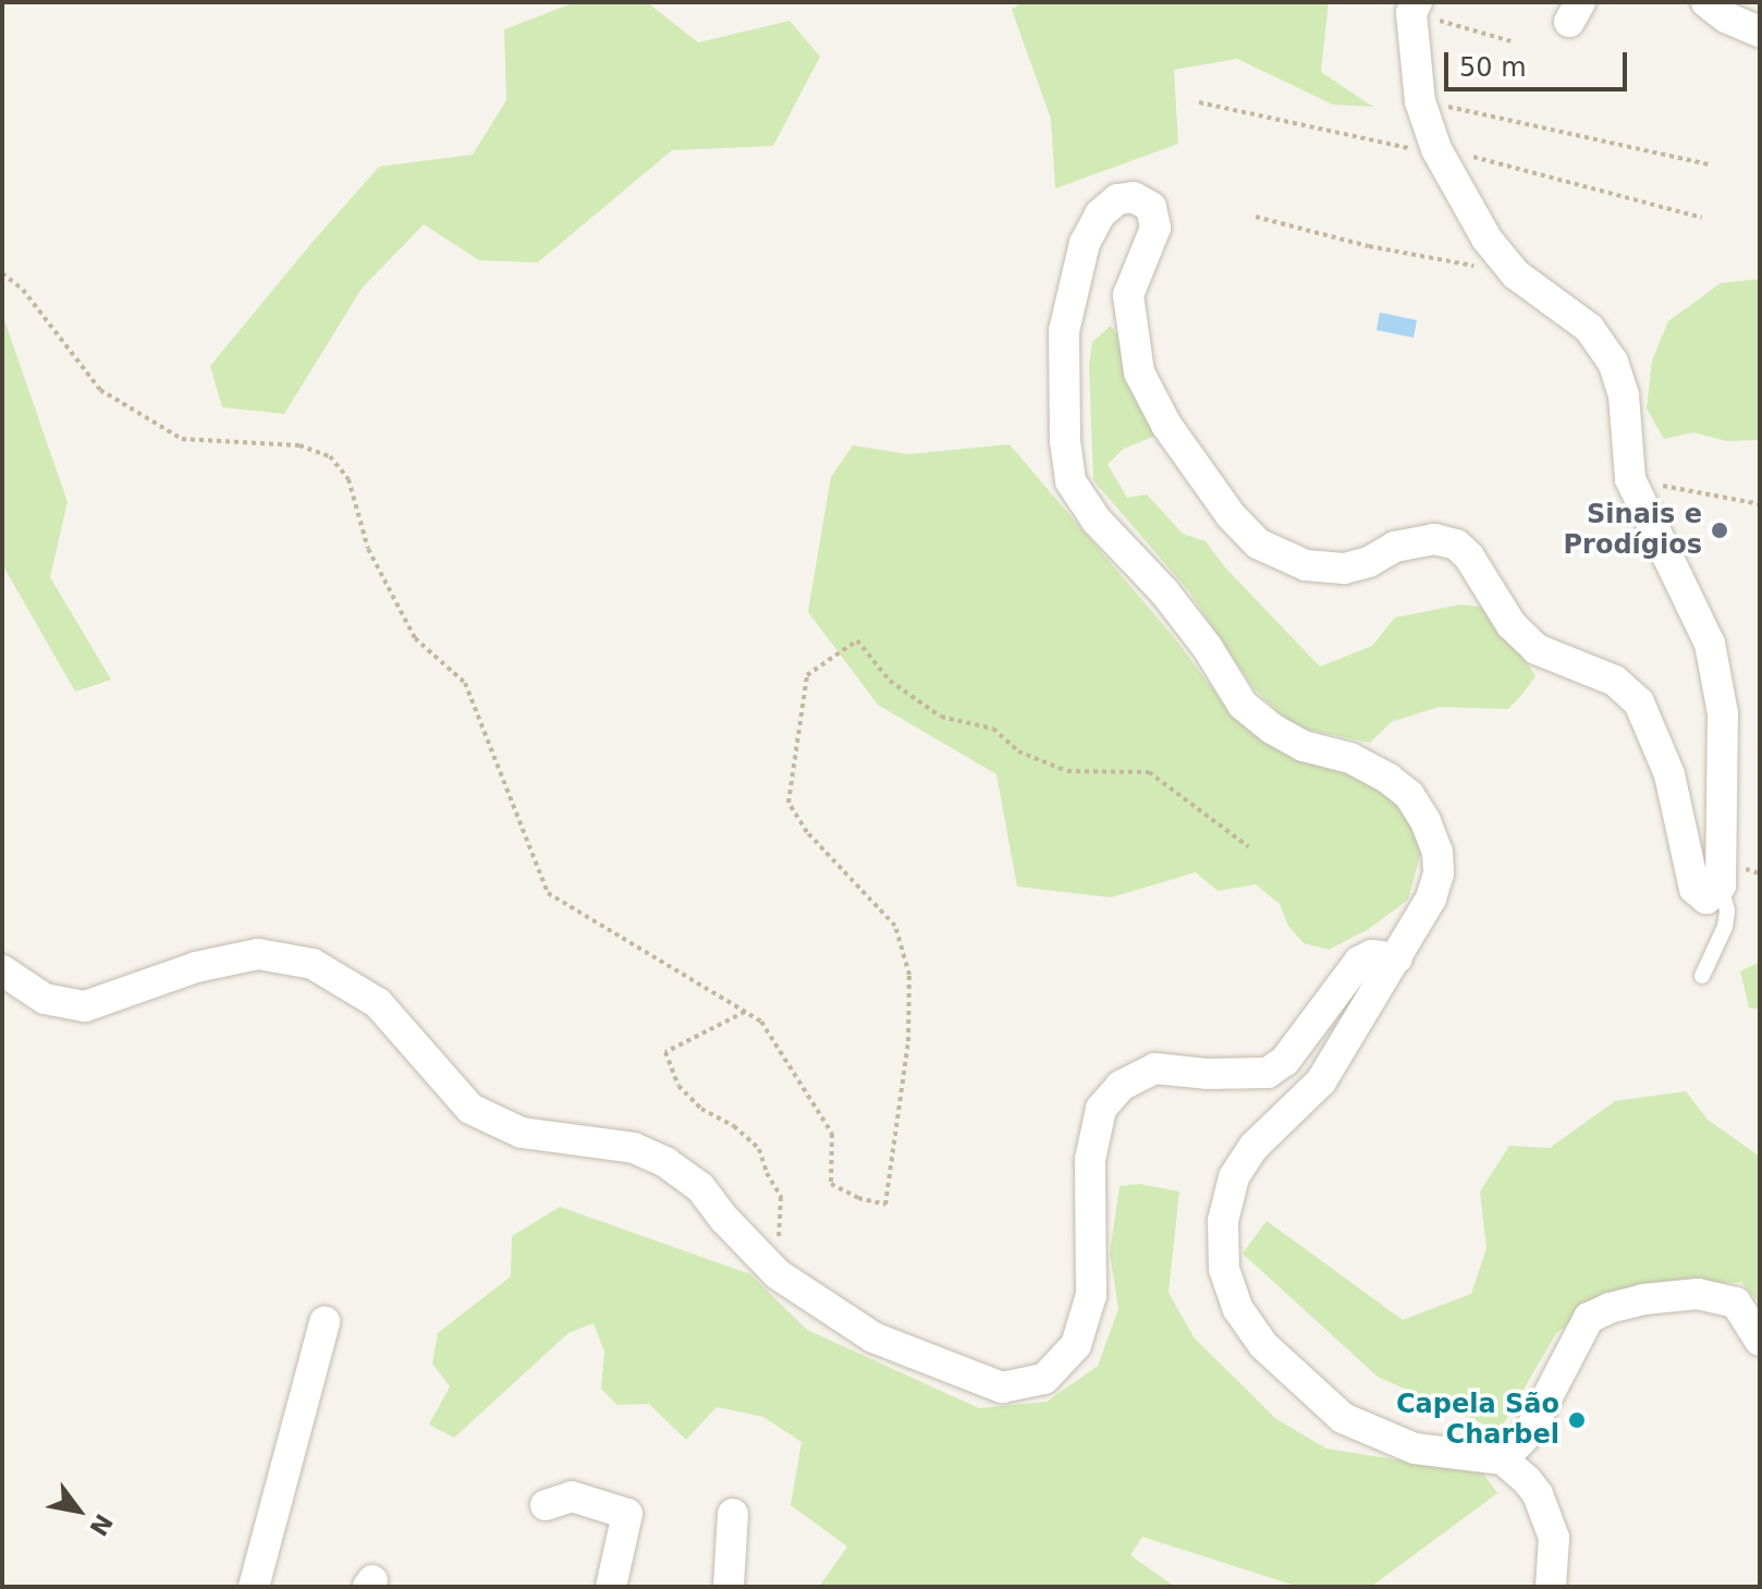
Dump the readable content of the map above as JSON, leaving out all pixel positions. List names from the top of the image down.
{
  "places": ["Sinais e Prodígios", "Capela São Charbel"],
  "scale_bar": "50 m",
  "north": "bottom right"
}
